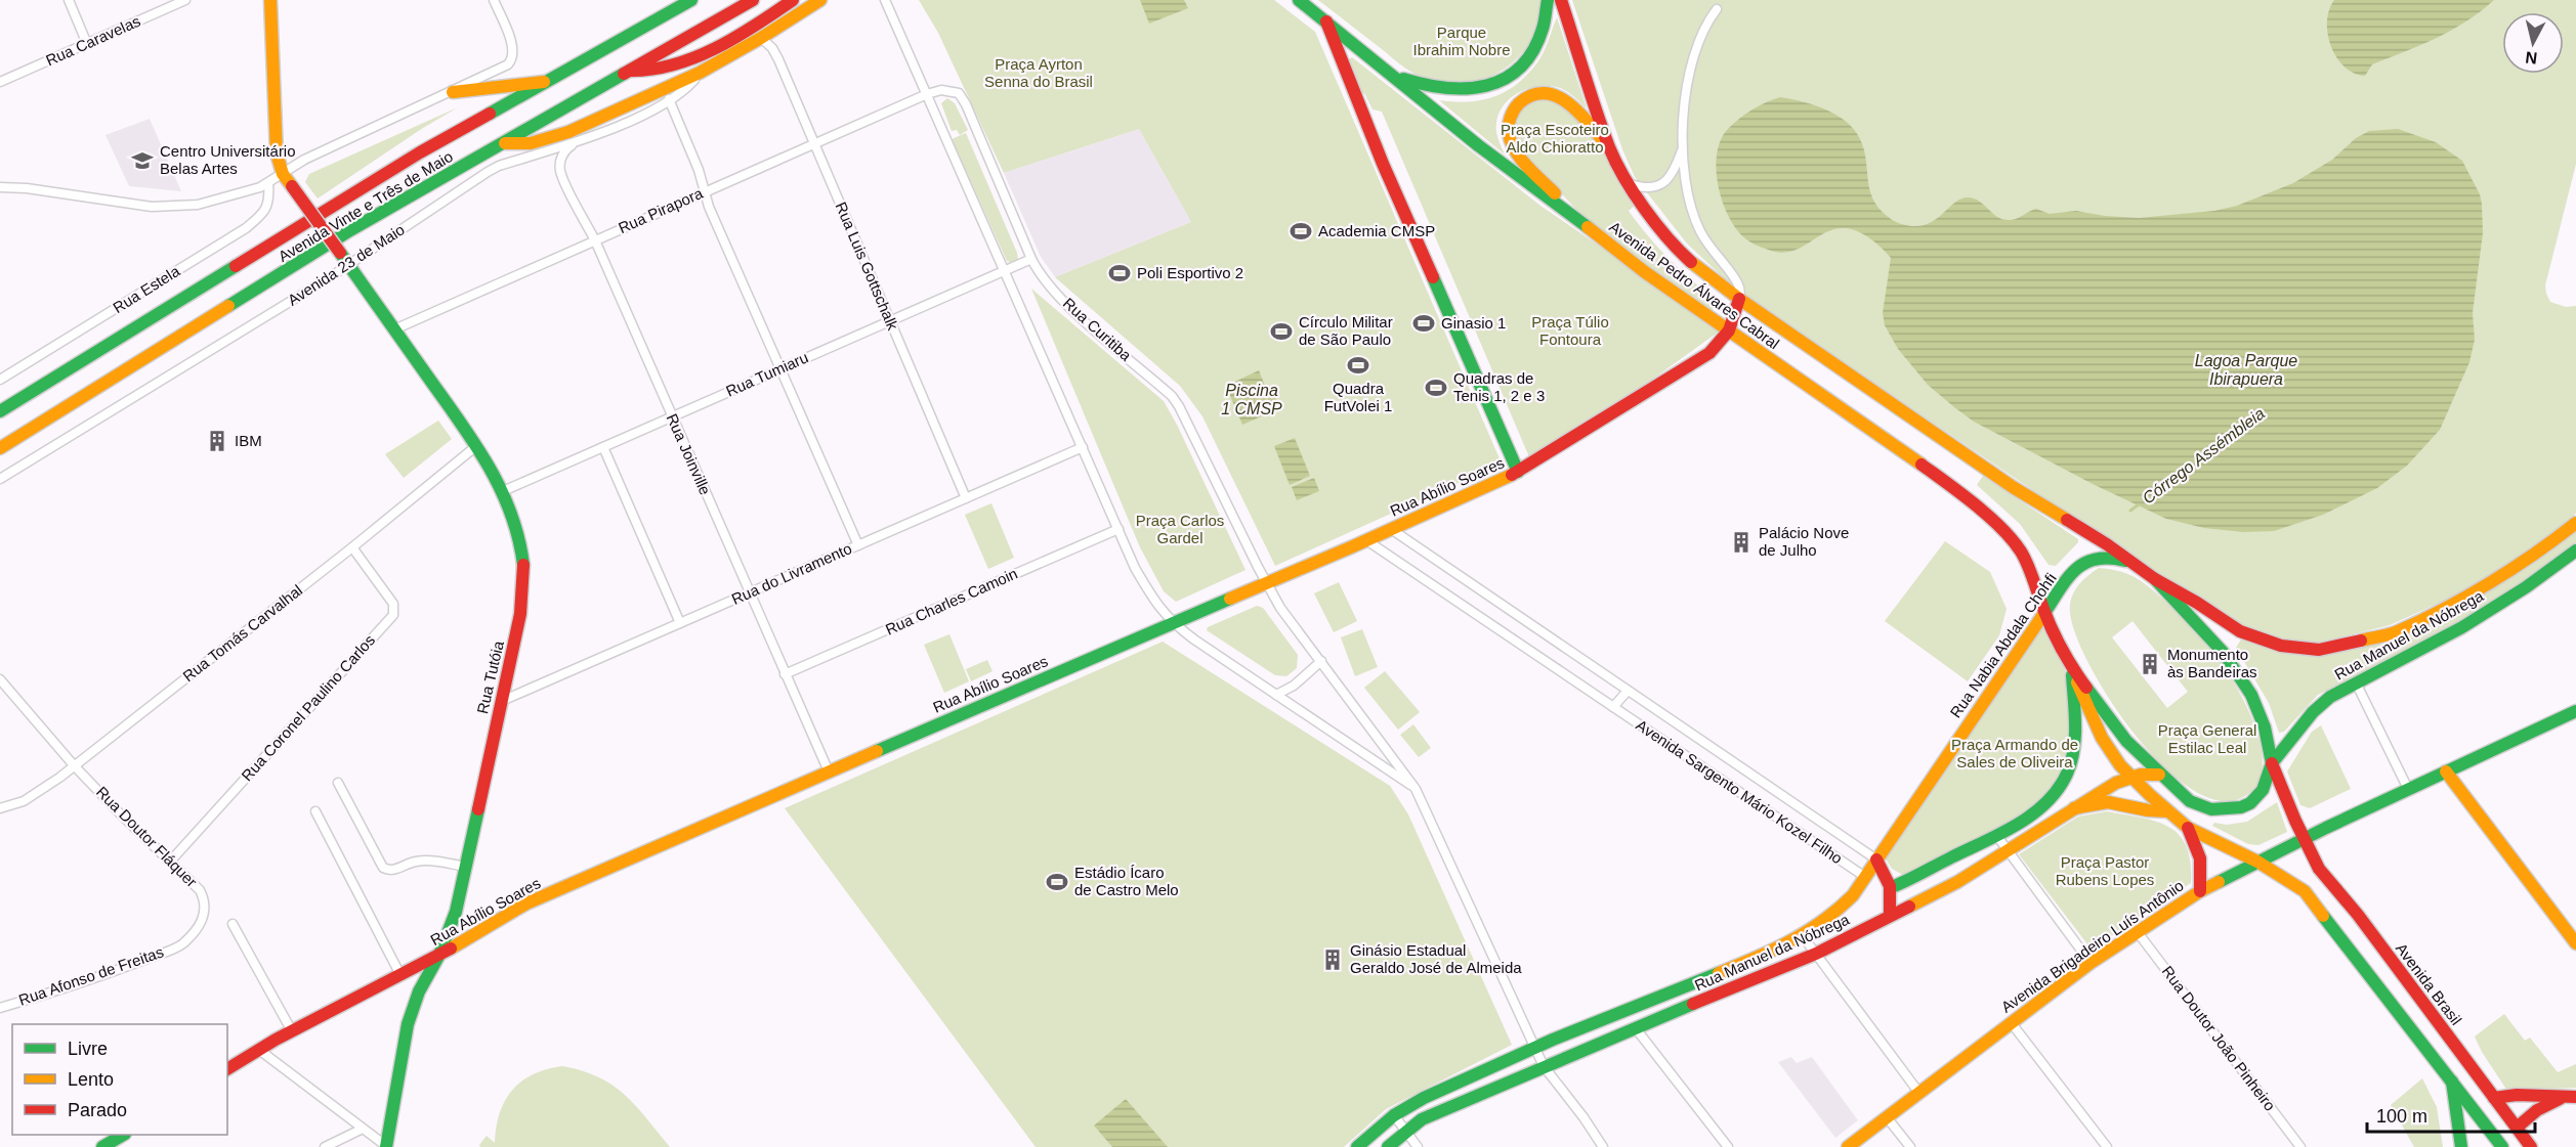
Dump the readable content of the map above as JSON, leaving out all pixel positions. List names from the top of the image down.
{
  "streets": {
    "main road": [
      "Avenida Vinte e Três de Maio",
      "Avenida Pedro Álvares Cabral",
      "Rua Abílio Soares",
      "Rua Manuel da Nóbrega",
      "Rua Nabia Abdala Chohfi",
      "Rua Tutóia",
      "Avenida Brigadeiro Luís Antônio",
      "Avenida Brasil"
    ],
    "street": [
      "Rua Caravelas",
      "Rua Pirapora",
      "Avenida 23 de Maio",
      "Rua Luis Gottschalk",
      "Rua Estela",
      "Rua Curitiba",
      "Rua Tumiaru",
      "Rua Joinville",
      "Rua do Livramento",
      "Rua Charles Camoin",
      "Rua Tomás Carvalhal",
      "Rua Coronel Paulino Carlos",
      "Avenida Sargento Mário Kozel Filho",
      "Rua Doutor Fláquer",
      "Rua Afonso de Freitas",
      "Rua Doutor João Pinheiro"
    ]
  },
  "crossings": [
    ["Rua Pirapora", "Rua Luis Gottschalk"],
    ["Rua Pirapora", "Rua Curitiba"],
    ["Rua Pirapora", "Rua Joinville"],
    ["Rua Pirapora", "Rua Tutóia"],
    ["Avenida 23 de Maio", "Rua Joinville"],
    ["Avenida 23 de Maio", "Rua Tutóia"],
    ["Rua Luis Gottschalk", "Rua Tumiaru"],
    ["Rua Luis Gottschalk", "Rua do Livramento"],
    ["Avenida Pedro Álvares Cabral", "Rua Abílio Soares"],
    ["Avenida Pedro Álvares Cabral", "Rua Manuel da Nóbrega"],
    ["Avenida Pedro Álvares Cabral", "Rua Nabia Abdala Chohfi"],
    ["Rua Curitiba", "Rua Tumiaru"],
    ["Rua Curitiba", "Rua Abílio Soares"],
    ["Rua Curitiba", "Rua Manuel da Nóbrega"],
    ["Rua Tumiaru", "Rua Joinville"],
    ["Rua Tumiaru", "Rua Tutóia"],
    ["Rua Joinville", "Rua Abílio Soares"],
    ["Rua Joinville", "Rua do Livramento"],
    ["Rua Joinville", "Rua Charles Camoin"],
    ["Rua Abílio Soares", "Rua Tutóia"],
    ["Rua Abílio Soares", "Avenida Sargento Mário Kozel Filho"],
    ["Rua do Livramento", "Rua Tutóia"],
    ["Rua Tomás Carvalhal", "Rua Tutóia"],
    ["Rua Tomás Carvalhal", "Rua Coronel Paulino Carlos"],
    ["Rua Tomás Carvalhal", "Rua Doutor Fláquer"],
    ["Rua Manuel da Nóbrega", "Rua Nabia Abdala Chohfi"],
    ["Rua Manuel da Nóbrega", "Avenida Sargento Mário Kozel Filho"],
    ["Rua Nabia Abdala Chohfi", "Avenida Sargento Mário Kozel Filho"],
    ["Rua Coronel Paulino Carlos", "Rua Doutor Fláquer"],
    ["Rua Doutor Fláquer", "Rua Afonso de Freitas"],
    ["Avenida Brigadeiro Luís Antônio", "Avenida Brasil"],
    ["Avenida Brigadeiro Luís Antônio", "Rua Doutor João Pinheiro"]
  ],
  "water": ["Lagoa Parque Ibirapuera", "Piscina 1 CMSP", "Córrego Assémbleia"],
  "parks": [
    "Parque Ibrahim Nobre",
    "Praça Ayrton Senna do Brasil",
    "Praça Escoteiro Aldo Chioratto",
    "Praça Túlio Fontoura",
    "Praça Carlos Gardel",
    "Praça General Estilac Leal",
    "Praça Armando de Sales de Oliveira",
    "Praça Pastor Rubens Lopes"
  ],
  "places": {
    "school or university": ["Centro Universitário Belas Artes"],
    "sports": [
      "Academia CMSP",
      "Poli Esportivo 2",
      "Ginasio 1",
      "Círculo Militar de São Paulo",
      "Quadra FutVolei 1",
      "Quadras de Tenis 1, 2 e 3",
      "Estádio Ícaro de Castro Melo"
    ],
    "building": [
      "IBM",
      "Palácio Nove de Julho",
      "Monumento às Bandeiras",
      "Ginásio Estadual Geraldo José de Almeida"
    ]
  },
  "legend": ["Livre", "Lento", "Parado"],
  "scale_bar": "100 m",
  "north": "bottom"
}
